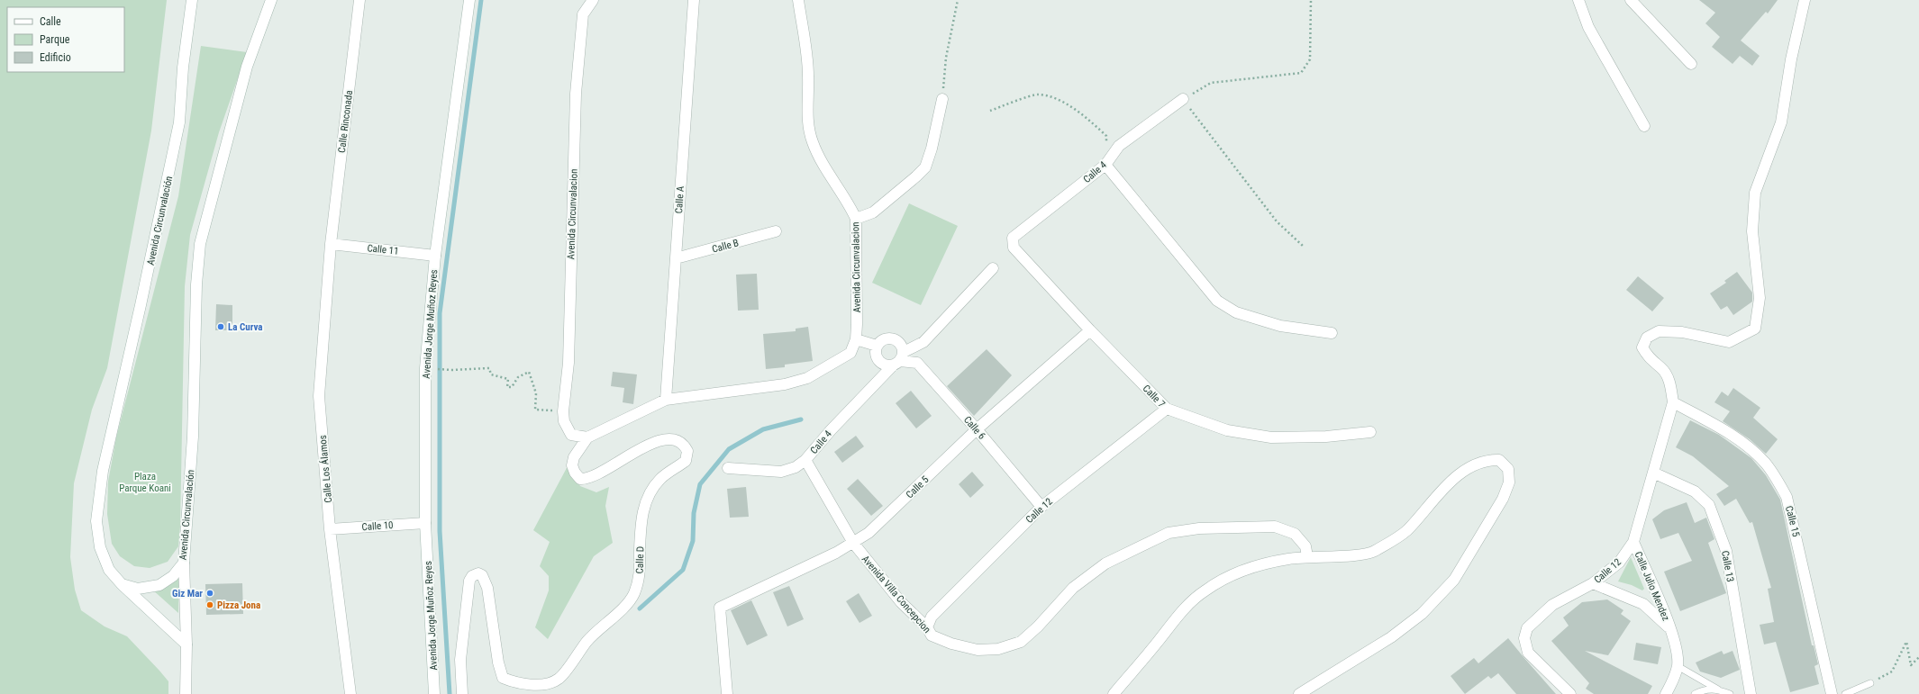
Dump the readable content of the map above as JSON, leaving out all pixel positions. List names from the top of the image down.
{
  "streets": {
    "street": [
      "Calle Rinconada",
      "Calle 4",
      "Calle A",
      "Avenida Circunvalacion",
      "Avenida Circunvalación",
      "Calle B",
      "Calle 11",
      "Avenida Jorge Muñoz Reyes",
      "Calle 7",
      "Calle 6",
      "Calle Los Álamos",
      "Calle 5",
      "Calle 12",
      "Calle 15",
      "Calle 10",
      "Calle D",
      "Calle 13",
      "Calle Julio Mendez",
      "Avenida Villa Concepcion"
    ]
  },
  "crossings": [
    ["Calle Rinconada", "Calle 11"],
    ["Calle Rinconada", "Calle Los Álamos"],
    ["Calle 4", "Calle 7"],
    ["Calle 4", "Calle 6"],
    ["Calle 4", "Avenida Villa Concepcion"],
    ["Calle A", "Calle B"],
    ["Calle A", "Calle D"],
    ["Avenida Circunvalacion", "Calle D"],
    ["Calle 11", "Avenida Jorge Muñoz Reyes"],
    ["Calle 11", "Calle Los Álamos"],
    ["Avenida Jorge Muñoz Reyes", "Calle 10"],
    ["Calle 7", "Calle 5"],
    ["Calle 7", "Calle 12"],
    ["Calle 6", "Calle 5"],
    ["Calle 6", "Calle 12"],
    ["Calle Los Álamos", "Calle 10"],
    ["Calle 5", "Avenida Villa Concepcion"],
    ["Calle 12", "Calle 15"],
    ["Calle 12", "Calle 13"],
    ["Calle 12", "Calle Julio Mendez"],
    ["Calle 12", "Avenida Villa Concepcion"]
  ],
  "parks": ["Plaza Parque Koani"],
  "places": ["La Curva", "Giz Mar", "Pizza Jona"],
  "legend": ["Calle", "Parque", "Edificio"]
}
